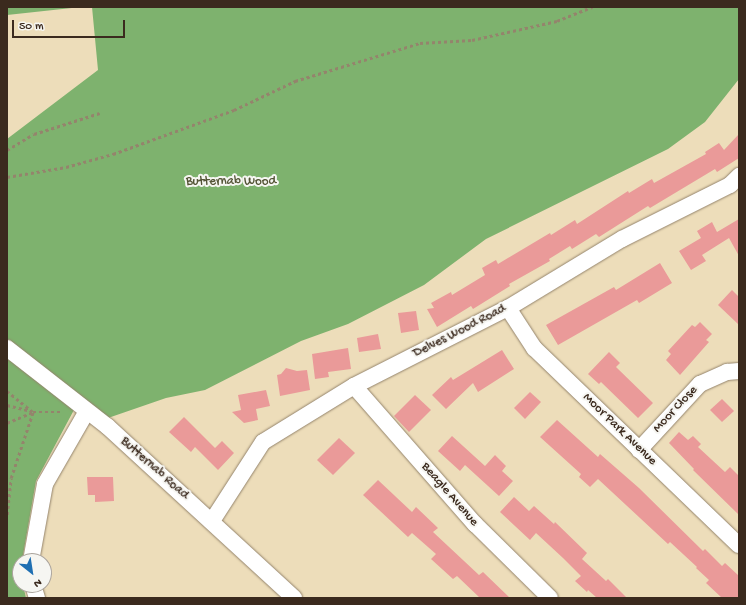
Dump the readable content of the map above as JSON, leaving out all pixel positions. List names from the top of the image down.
{
  "streets": {
    "street": [
      "Delves Wood Road",
      "Moor Close",
      "Moor Park Avenue",
      "Butternab Road",
      "Beagle Avenue"
    ]
  },
  "crossings": [
    ["Delves Wood Road", "Moor Park Avenue"],
    ["Delves Wood Road", "Butternab Road"],
    ["Delves Wood Road", "Beagle Avenue"],
    ["Moor Close", "Moor Park Avenue"]
  ],
  "parks": ["Butternab Wood"],
  "scale_bar": "50 m",
  "north": "bottom right"
}
